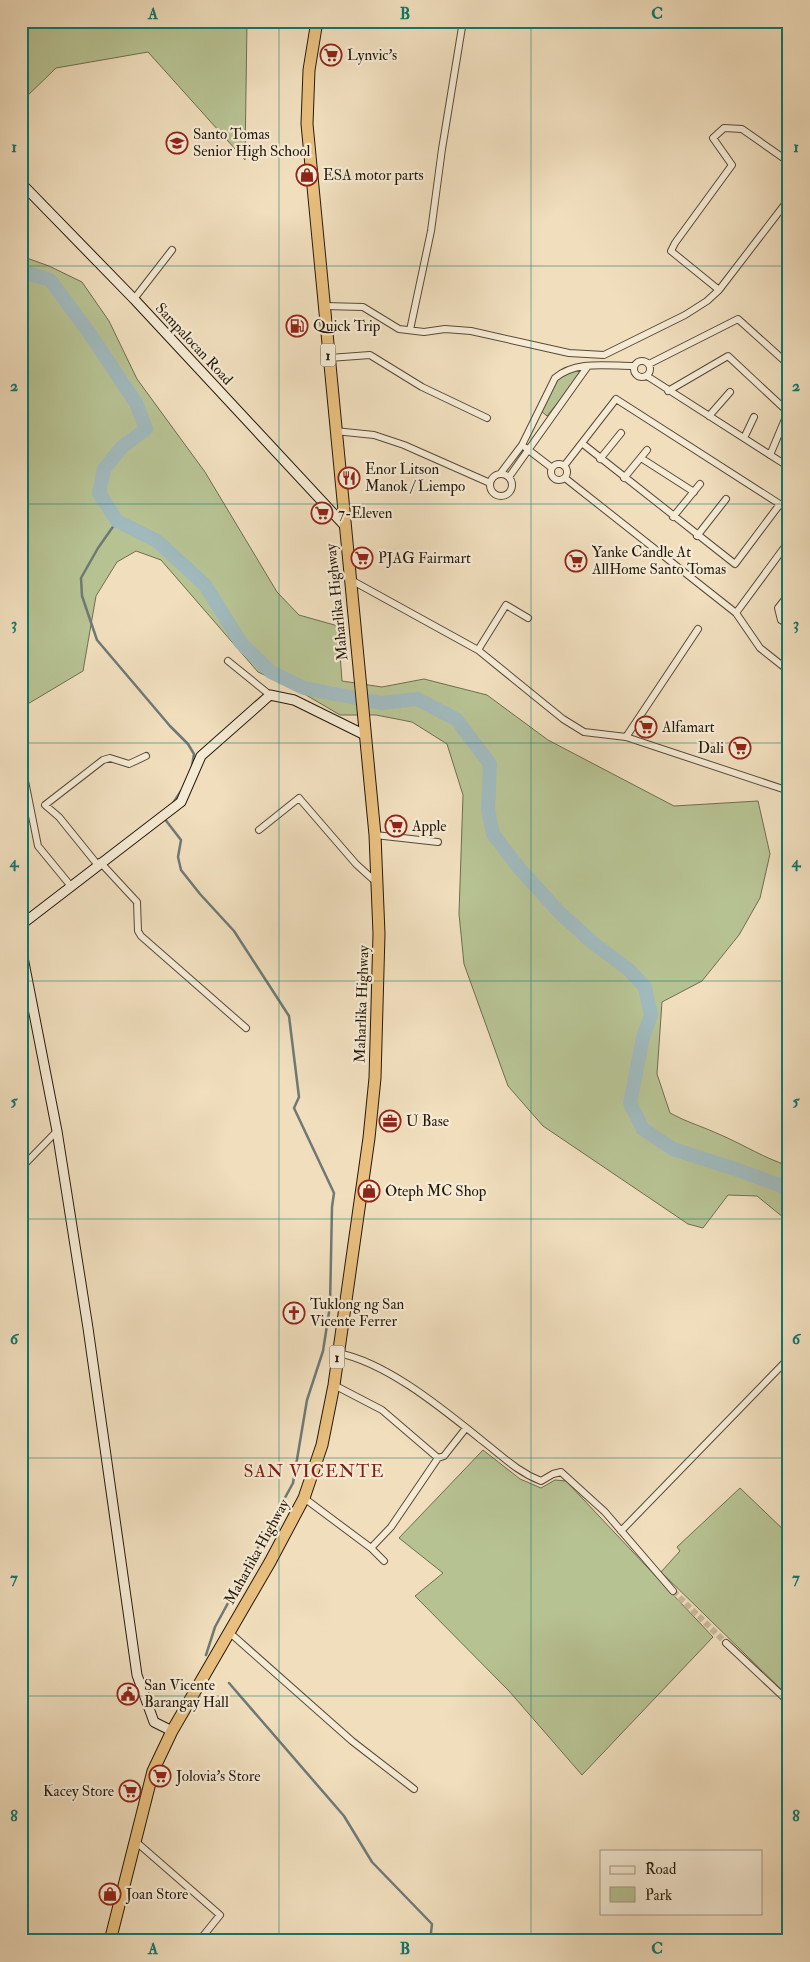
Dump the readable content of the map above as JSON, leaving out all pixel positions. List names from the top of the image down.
{
  "streets": {
    "highway": ["1", "Maharlika Highway"],
    "street": ["Sampalocan Road"]
  },
  "crossings": [
    ["Sampalocan Road", "Maharlika Highway"]
  ],
  "districts": ["SAN VICENTE"],
  "places": {
    "supermarket": [
      "Lynvic's",
      "7-Eleven",
      "PJAG Fairmart",
      "Yanke Candle At AllHome Santo Tomas",
      "Alfamart",
      "Dali",
      "Apple",
      "Jolovia's Store",
      "Kacey Store"
    ],
    "school or university": ["Santo Tomas Senior High School"],
    "shop": ["ESA motor parts", "Oteph MC Shop", "Joan Store"],
    "fuel station": ["Quick Trip"],
    "restaurant": ["Enor Litson Manok / Liempo"],
    "office": ["U Base"],
    "church": ["Tuklong ng San Vicente Ferrer"],
    "public building": ["San Vicente Barangay Hall"]
  },
  "legend": ["Road", "Park"],
  "grid": {
    "columns": ["A", "B", "C"],
    "rows": [
      "1",
      "2",
      "3",
      "4",
      "5",
      "6",
      "7",
      "8"
    ]
  }
}
